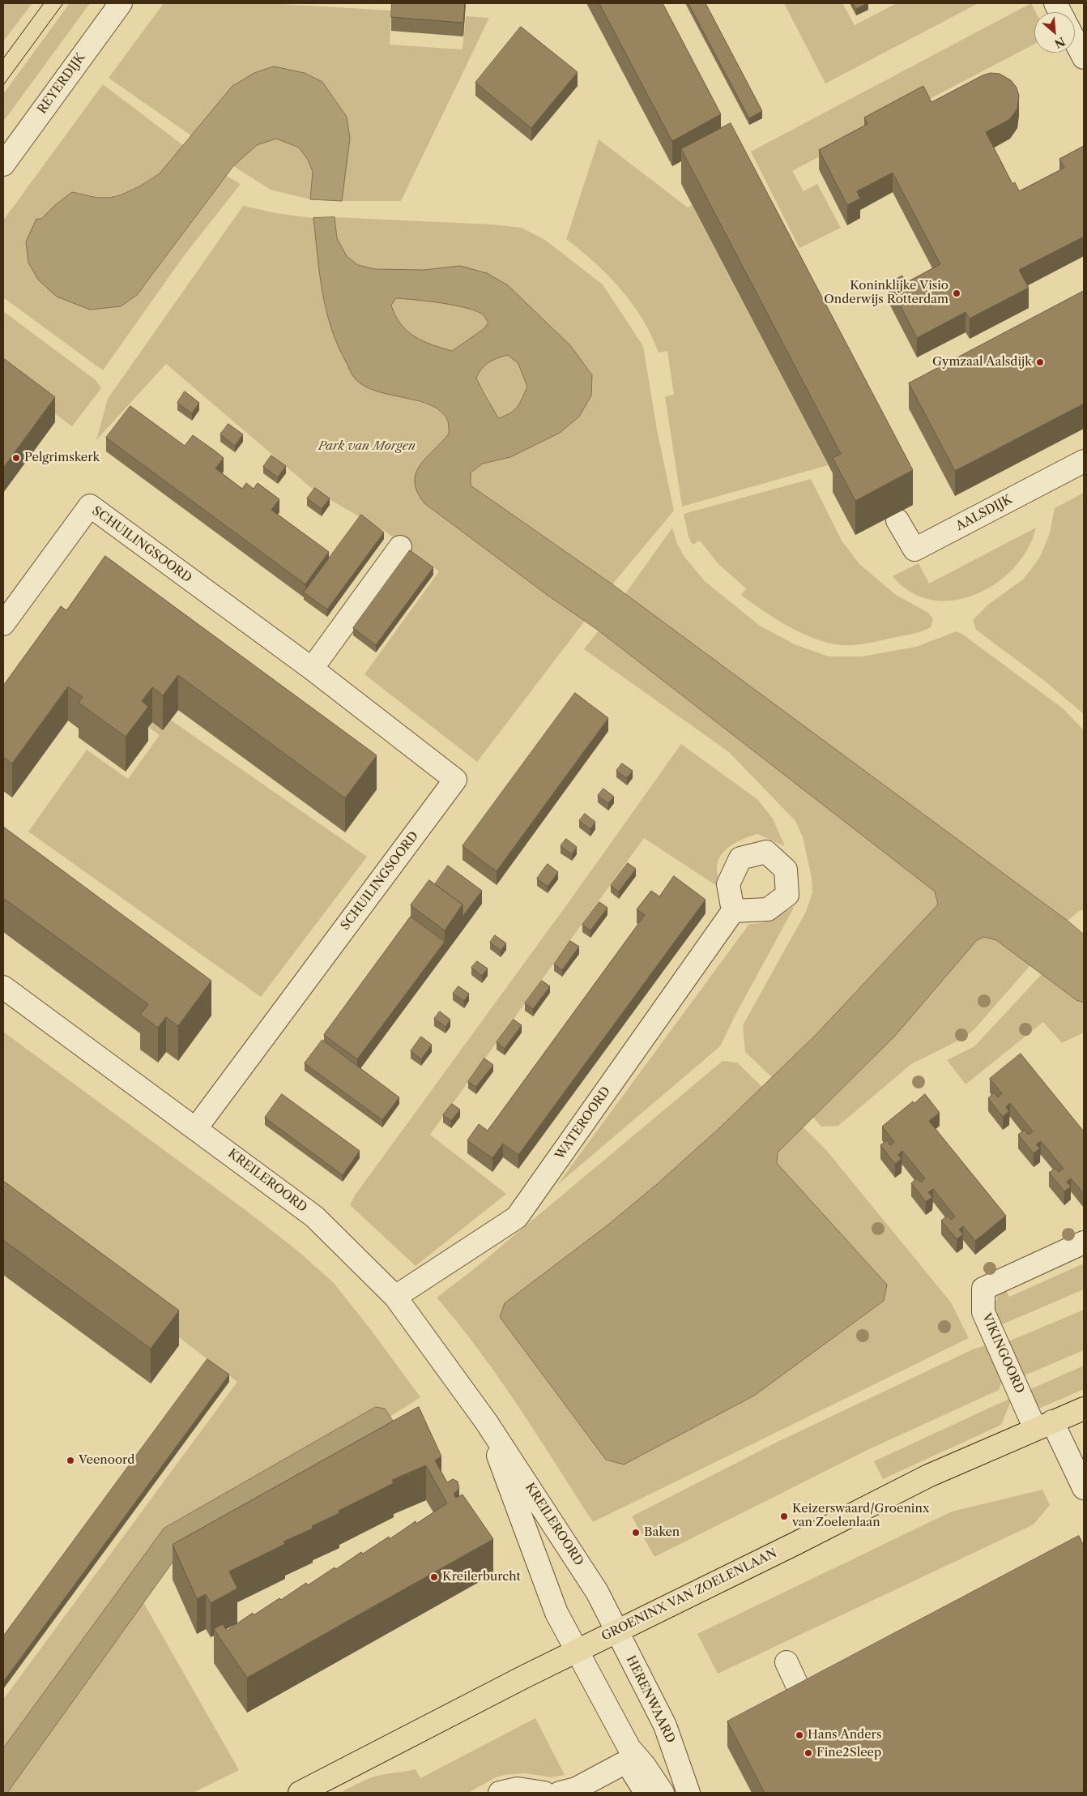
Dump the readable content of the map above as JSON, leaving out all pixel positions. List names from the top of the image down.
{
  "streets": {
    "main road": ["GROENINX VAN ZOELENLAAN"],
    "street": [
      "REYERDIJK",
      "AALSDIJK",
      "SCHUILINGSOORD",
      "WATEROORD",
      "KREILEROORD",
      "VIKINGOORD",
      "HERENWAARD"
    ]
  },
  "crossings": [
    ["SCHUILINGSOORD", "KREILEROORD"],
    ["WATEROORD", "KREILEROORD"],
    ["KREILEROORD", "GROENINX VAN ZOELENLAAN"],
    ["KREILEROORD", "HERENWAARD"],
    ["VIKINGOORD", "GROENINX VAN ZOELENLAAN"],
    ["GROENINX VAN ZOELENLAAN", "HERENWAARD"]
  ],
  "parks": ["Park van Morgen"],
  "places": [
    "Koninklijke Visio Onderwijs Rotterdam",
    "Gymzaal Aalsdijk",
    "Pelgrimskerk",
    "Veenoord",
    "Keizerswaard/Groeninx van Zoelenlaan",
    "Baken",
    "Kreilerburcht",
    "Hans Anders",
    "Fine2Sleep"
  ],
  "north": "bottom right"
}
